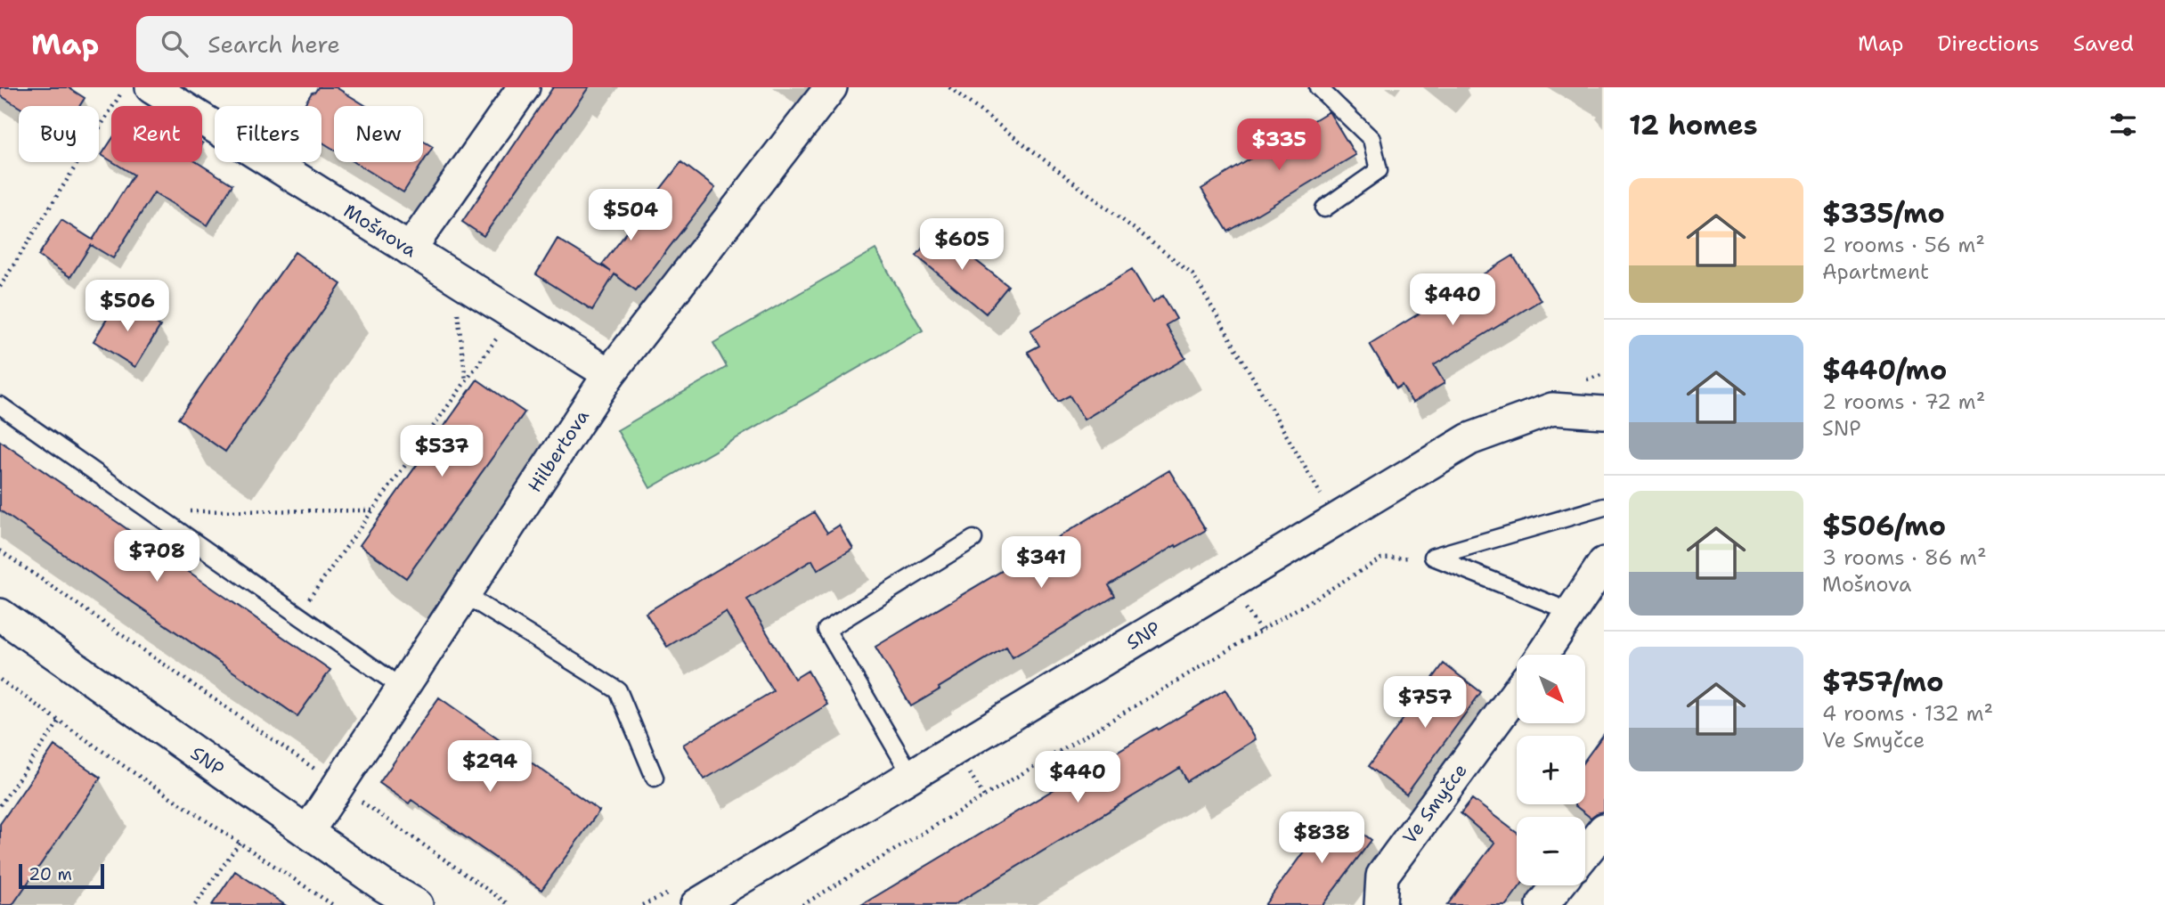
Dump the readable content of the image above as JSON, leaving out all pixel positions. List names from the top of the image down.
{
  "streets": {
    "street": [
      "Mošnova",
      "Hilbertova",
      "SNP",
      "Ve Smyčce"
    ]
  },
  "crossings": [
    ["Mošnova", "Hilbertova"],
    ["Hilbertova", "SNP"]
  ],
  "scale_bar": "20 m",
  "north": "bottom right",
  "page": {
    "header": "Map",
    "search": "Search here",
    "nav": ["Map", "Directions", "Saved"],
    "heading": "12 homes",
    "chip": [
      "Buy",
      "Rent",
      "Filters",
      "New"
    ],
    "price": [
      "$335",
      "$504",
      "$605",
      "$440",
      "$506",
      "$537",
      "$708",
      "$341",
      "$757",
      "$294",
      "$440",
      "$838"
    ],
    "list": [
      {
        "name": "$335/mo",
        "note": "2 rooms · 56 m² · Apartment"
      },
      {
        "name": "$440/mo",
        "note": "2 rooms · 72 m² · SNP"
      },
      {
        "name": "$506/mo",
        "note": "3 rooms · 86 m² · Mošnova"
      },
      {
        "name": "$757/mo",
        "note": "4 rooms · 132 m² · Ve Smyčce"
      }
    ],
    "map_buttons": ["+", "−"],
    "scale": "20 m"
  }
}
